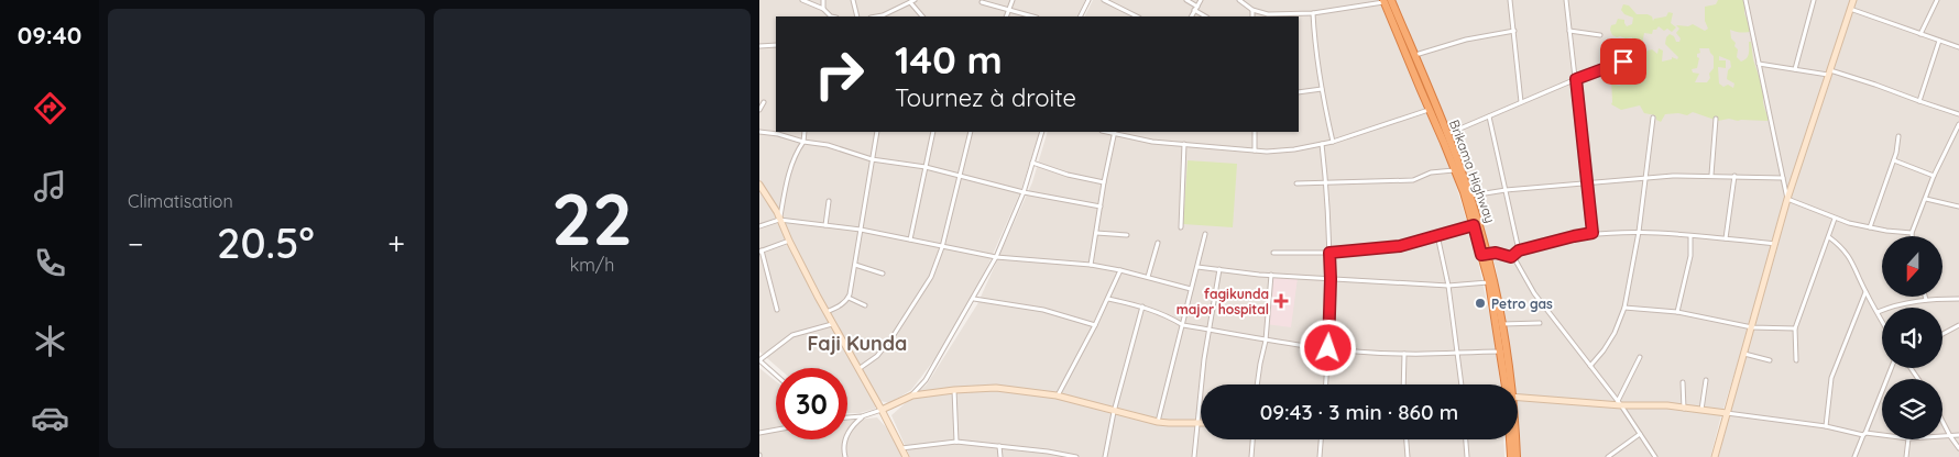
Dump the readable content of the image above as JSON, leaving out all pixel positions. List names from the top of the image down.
{
  "streets": {
    "highway": ["Brikama Highway"]
  },
  "districts": ["Faji Kunda"],
  "places": {
    "health": ["fagikunda major hospital"],
    "other": ["Petro gas"]
  },
  "north": "bottom",
  "page": {
    "tabs": "09:40",
    "tile": [
      "Climatisation",
      ["22", "km/h"]
    ],
    "turn": ["140 m", "Tournez à droite"],
    "heat": ["−", "20.5°", "+"],
    "limit": "30",
    "trip": "09:43 · 3 min · 860 m"
  }
}
